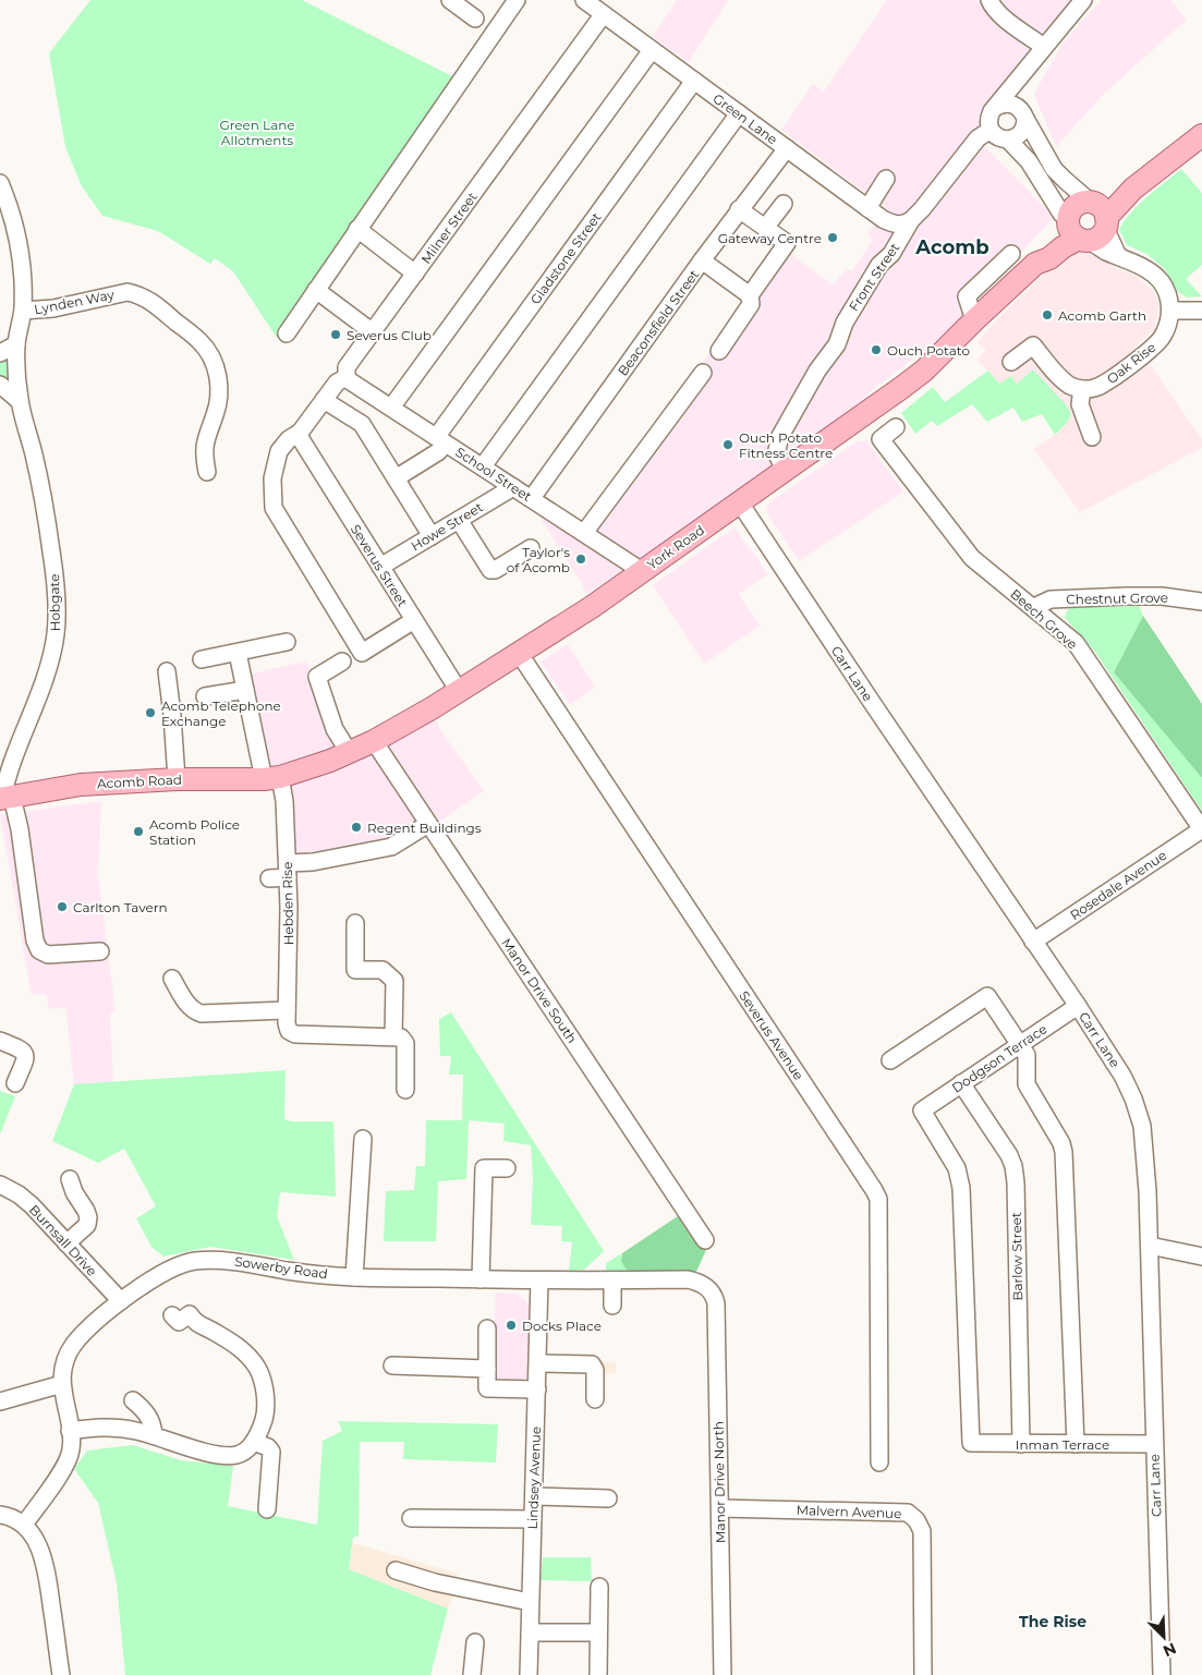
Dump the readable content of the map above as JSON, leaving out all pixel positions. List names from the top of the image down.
{
  "streets": {
    "main road": ["York Road", "Acomb Road"],
    "street": [
      "Green Lane",
      "Milner Street",
      "Gladstone Street",
      "Front Street",
      "Lynden Way",
      "Beaconsfield Street",
      "Oak Rise",
      "School Street",
      "Howe Street",
      "Severus Street",
      "Chestnut Grove",
      "Hobgate",
      "Beech Grove",
      "Carr Lane",
      "Rosedale Avenue",
      "Hebden Rise",
      "Manor Drive South",
      "Severus Avenue",
      "Dodgson Terrace",
      "Burnsall Drive",
      "Barlow Street",
      "Sowerby Road",
      "Inman Terrace",
      "Lindsey Avenue",
      "Manor Drive North",
      "Malvern Avenue"
    ]
  },
  "crossings": [
    ["Green Lane", "Milner Street"],
    ["Green Lane", "Gladstone Street"],
    ["Green Lane", "Front Street"],
    ["Green Lane", "Beaconsfield Street"],
    ["Milner Street", "School Street"],
    ["Milner Street", "Severus Street"],
    ["Gladstone Street", "School Street"],
    ["Front Street", "York Road"],
    ["Lynden Way", "Hobgate"],
    ["Beaconsfield Street", "School Street"],
    ["School Street", "Howe Street"],
    ["School Street", "York Road"],
    ["Howe Street", "Severus Street"],
    ["York Road", "Severus Street"],
    ["York Road", "Carr Lane"],
    ["York Road", "Acomb Road"],
    ["York Road", "Hebden Rise"],
    ["York Road", "Manor Drive South"],
    ["York Road", "Severus Avenue"],
    ["Chestnut Grove", "Beech Grove"],
    ["Hobgate", "Acomb Road"],
    ["Beech Grove", "Rosedale Avenue"],
    ["Carr Lane", "Rosedale Avenue"],
    ["Carr Lane", "Dodgson Terrace"],
    ["Carr Lane", "Inman Terrace"],
    ["Acomb Road", "Hebden Rise"],
    ["Dodgson Terrace", "Barlow Street"],
    ["Dodgson Terrace", "Inman Terrace"],
    ["Burnsall Drive", "Sowerby Road"],
    ["Barlow Street", "Inman Terrace"],
    ["Sowerby Road", "Lindsey Avenue"],
    ["Sowerby Road", "Manor Drive North"],
    ["Manor Drive North", "Malvern Avenue"]
  ],
  "districts": ["Acomb", "The Rise"],
  "parks": ["Green Lane Allotments"],
  "places": [
    "Gateway Centre",
    "Acomb Garth",
    "Severus Club",
    "Ouch Potato",
    "Ouch Potato Fitness Centre",
    "Taylor's of Acomb",
    "Acomb Telephone Exchange",
    "Regent Buildings",
    "Acomb Police Station",
    "Carlton Tavern",
    "Docks Place"
  ],
  "north": "bottom right"
}
